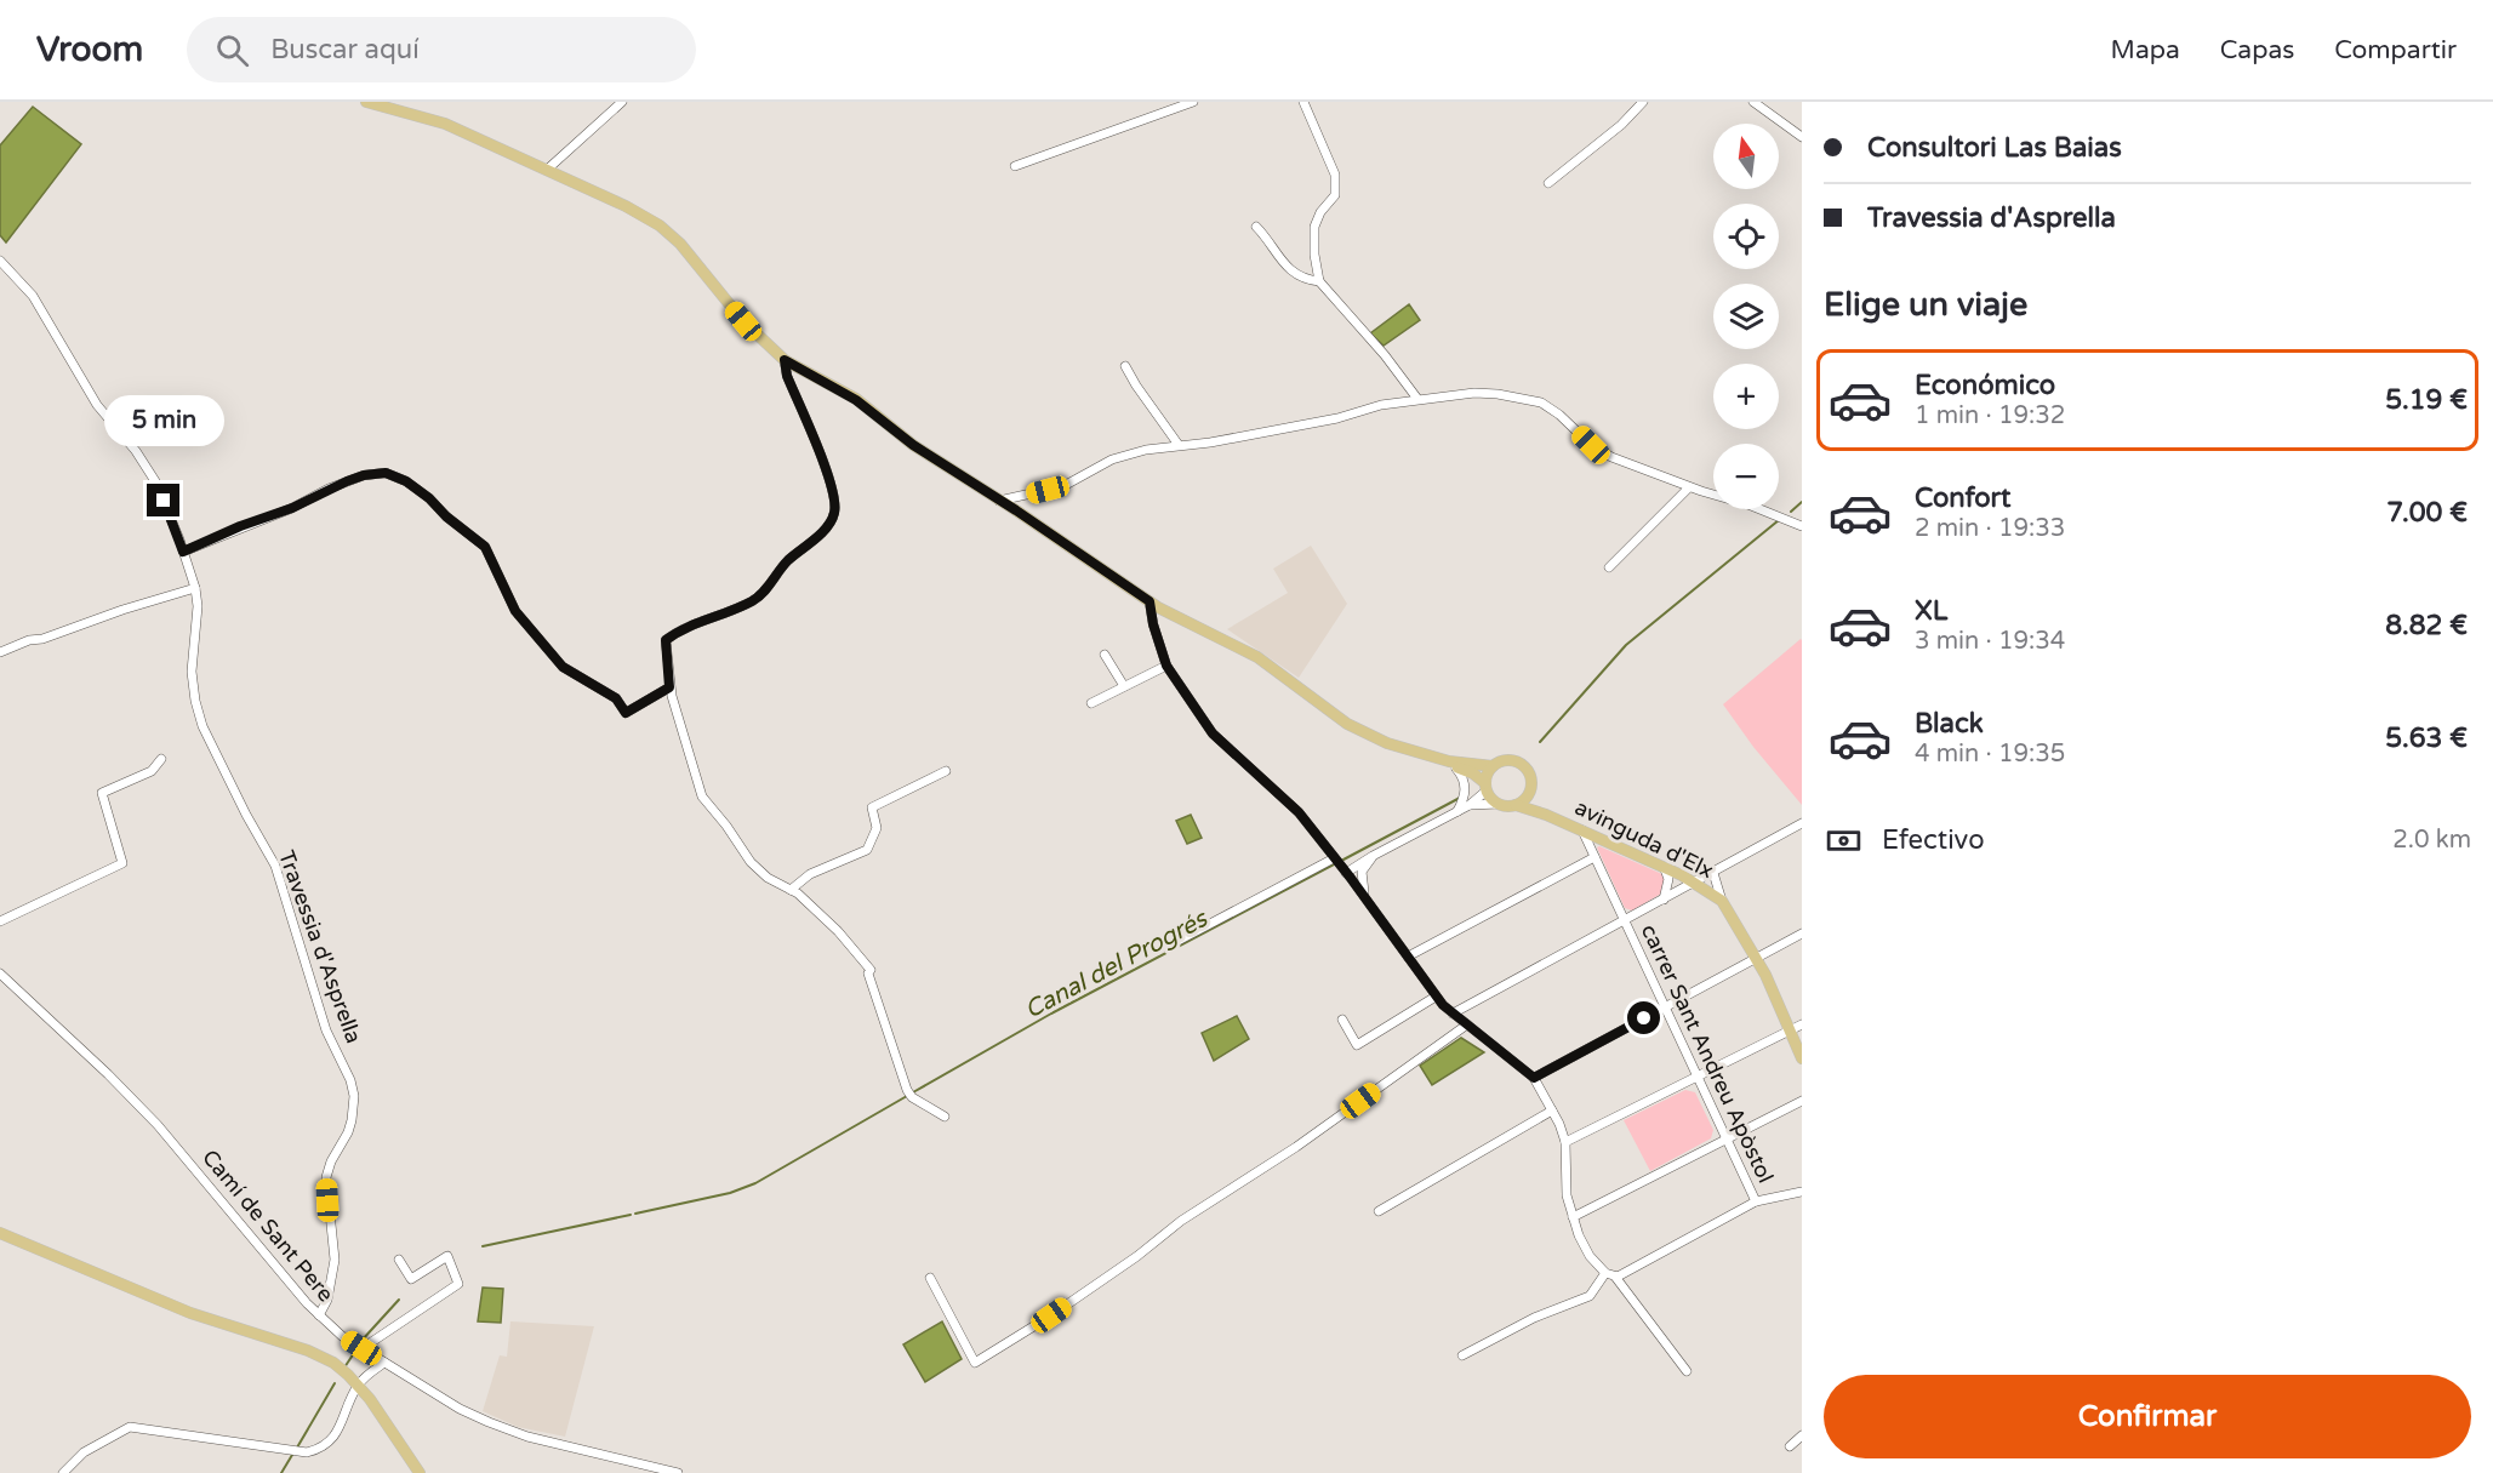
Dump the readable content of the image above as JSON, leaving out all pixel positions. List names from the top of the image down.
{
  "streets": {
    "main road": ["avinguda d'Elx"],
    "street": ["Travessia d'Asprella", "carrer Sant Andreu Apòstol", "Camí de Sant Pere"]
  },
  "crossings": [
    ["avinguda d'Elx", "carrer Sant Andreu Apòstol"],
    ["Travessia d'Asprella", "Camí de Sant Pere"]
  ],
  "water": ["Canal del Progrés"],
  "north": "top",
  "page": {
    "header": "Vroom",
    "search": "Buscar aquí",
    "nav": ["Mapa", "Capas", "Compartir"],
    "banner": ["Consultori Las Baias", "Travessia d'Asprella"],
    "map_buttons": ["+", "−"],
    "heading": "Elige un viaje",
    "list": [
      {
        "name": "Económico",
        "note": "1 min · 19:32",
        "value": "5.19 €"
      },
      {
        "name": "Confort",
        "note": "2 min · 19:33",
        "value": "7.00 €"
      },
      {
        "name": "XL",
        "note": "3 min · 19:34",
        "value": "8.82 €"
      },
      {
        "name": "Black",
        "note": "4 min · 19:35",
        "value": "5.63 €"
      }
    ],
    "bubble": "5 min",
    "pay": ["Efectivo", "2.0 km"],
    "buttons": "Confirmar"
  }
}
